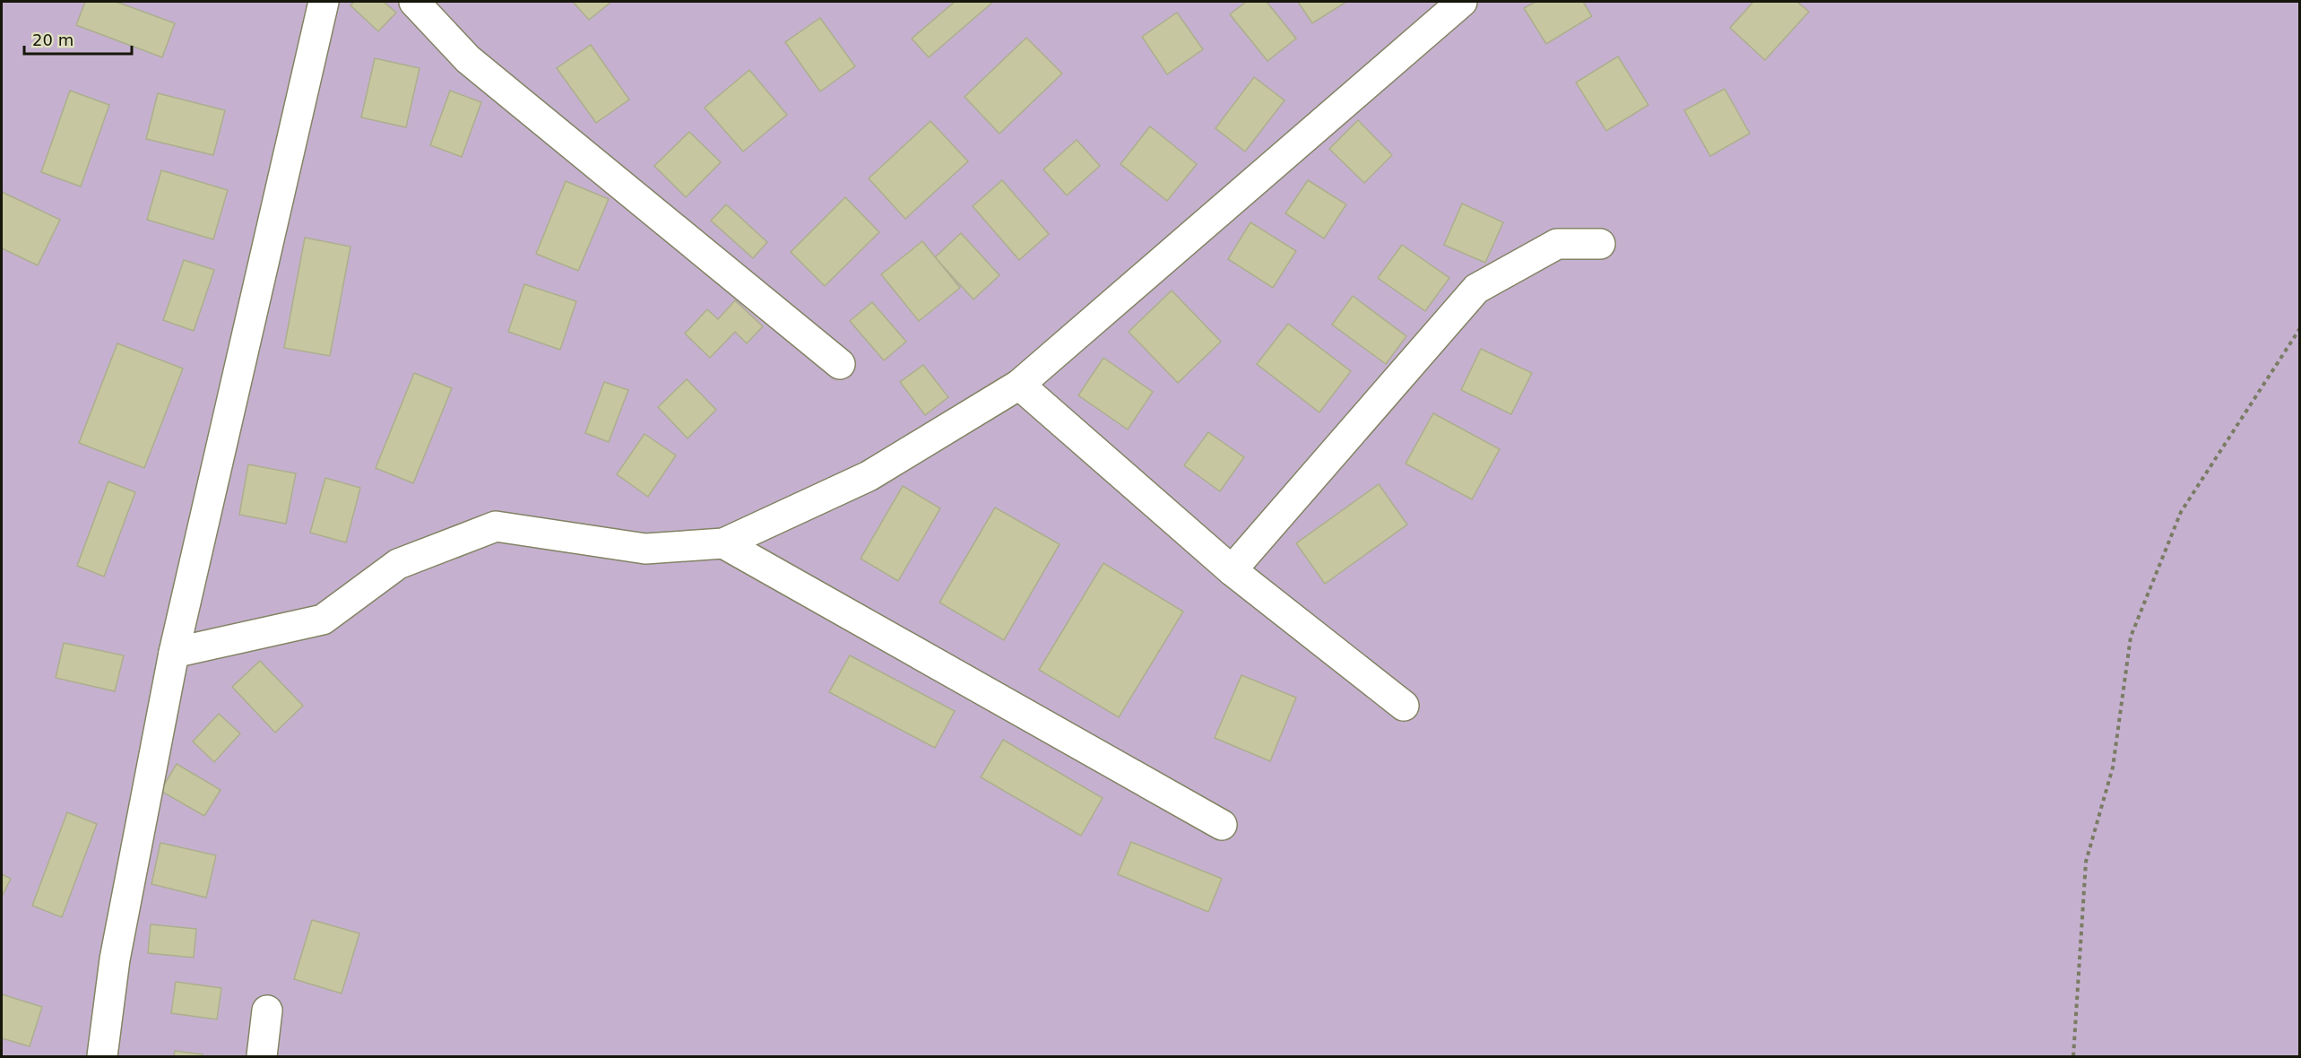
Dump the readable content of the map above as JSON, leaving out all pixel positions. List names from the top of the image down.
{
  "scale_bar": "20 m"
}
